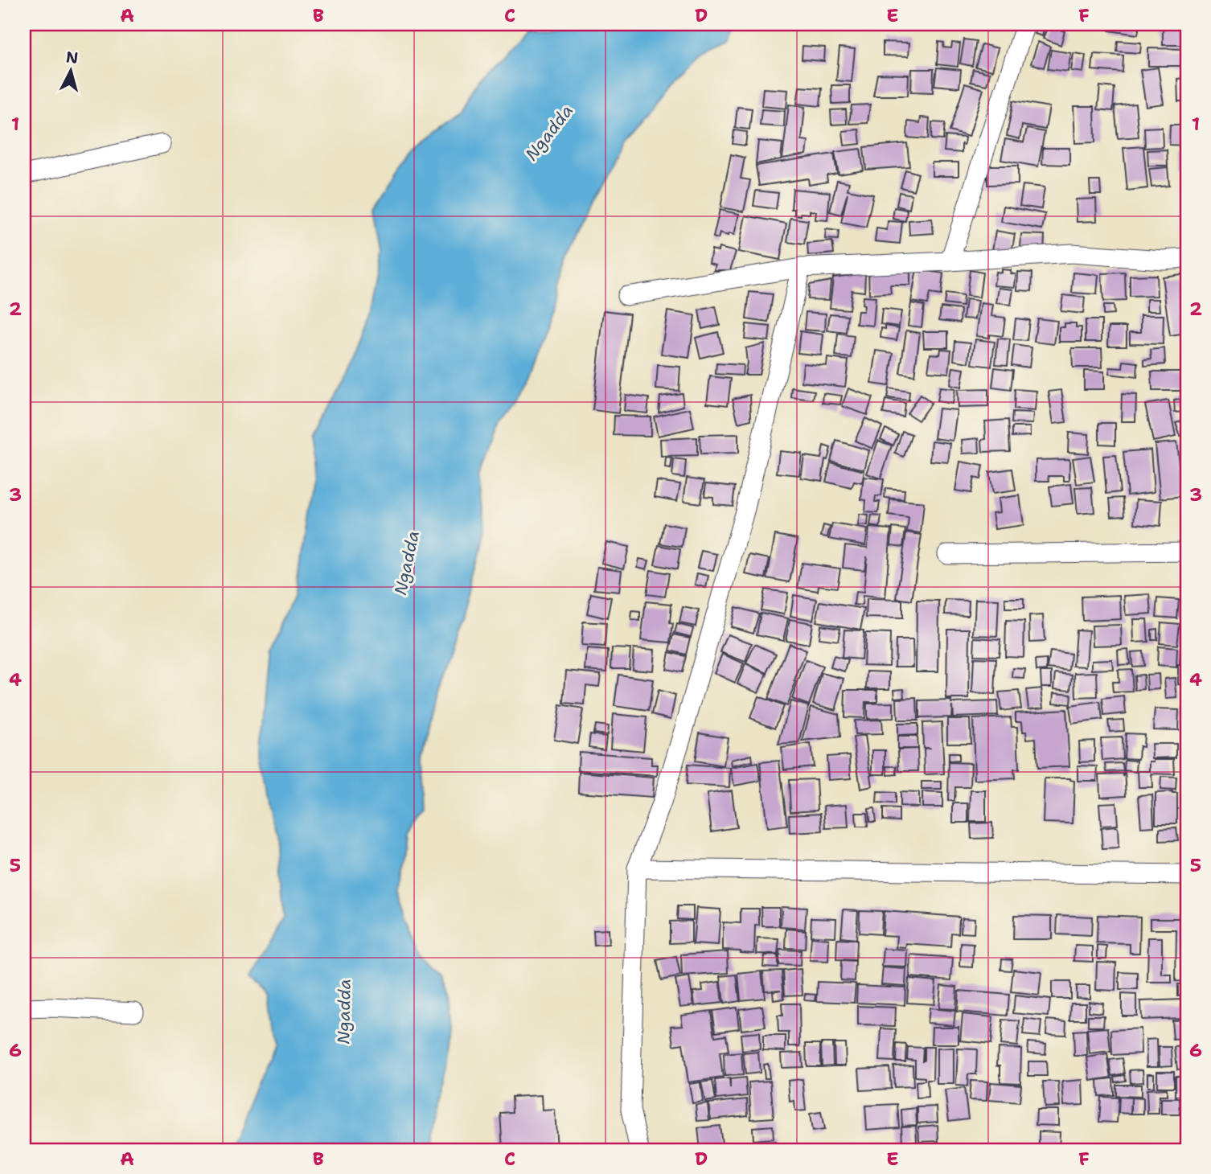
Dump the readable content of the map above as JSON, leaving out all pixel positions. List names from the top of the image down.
{
  "water": ["Ngadda"],
  "north": "top",
  "grid": {
    "columns": [
      "A",
      "B",
      "C",
      "D",
      "E",
      "F"
    ],
    "rows": [
      "1",
      "2",
      "3",
      "4",
      "5",
      "6"
    ]
  }
}
